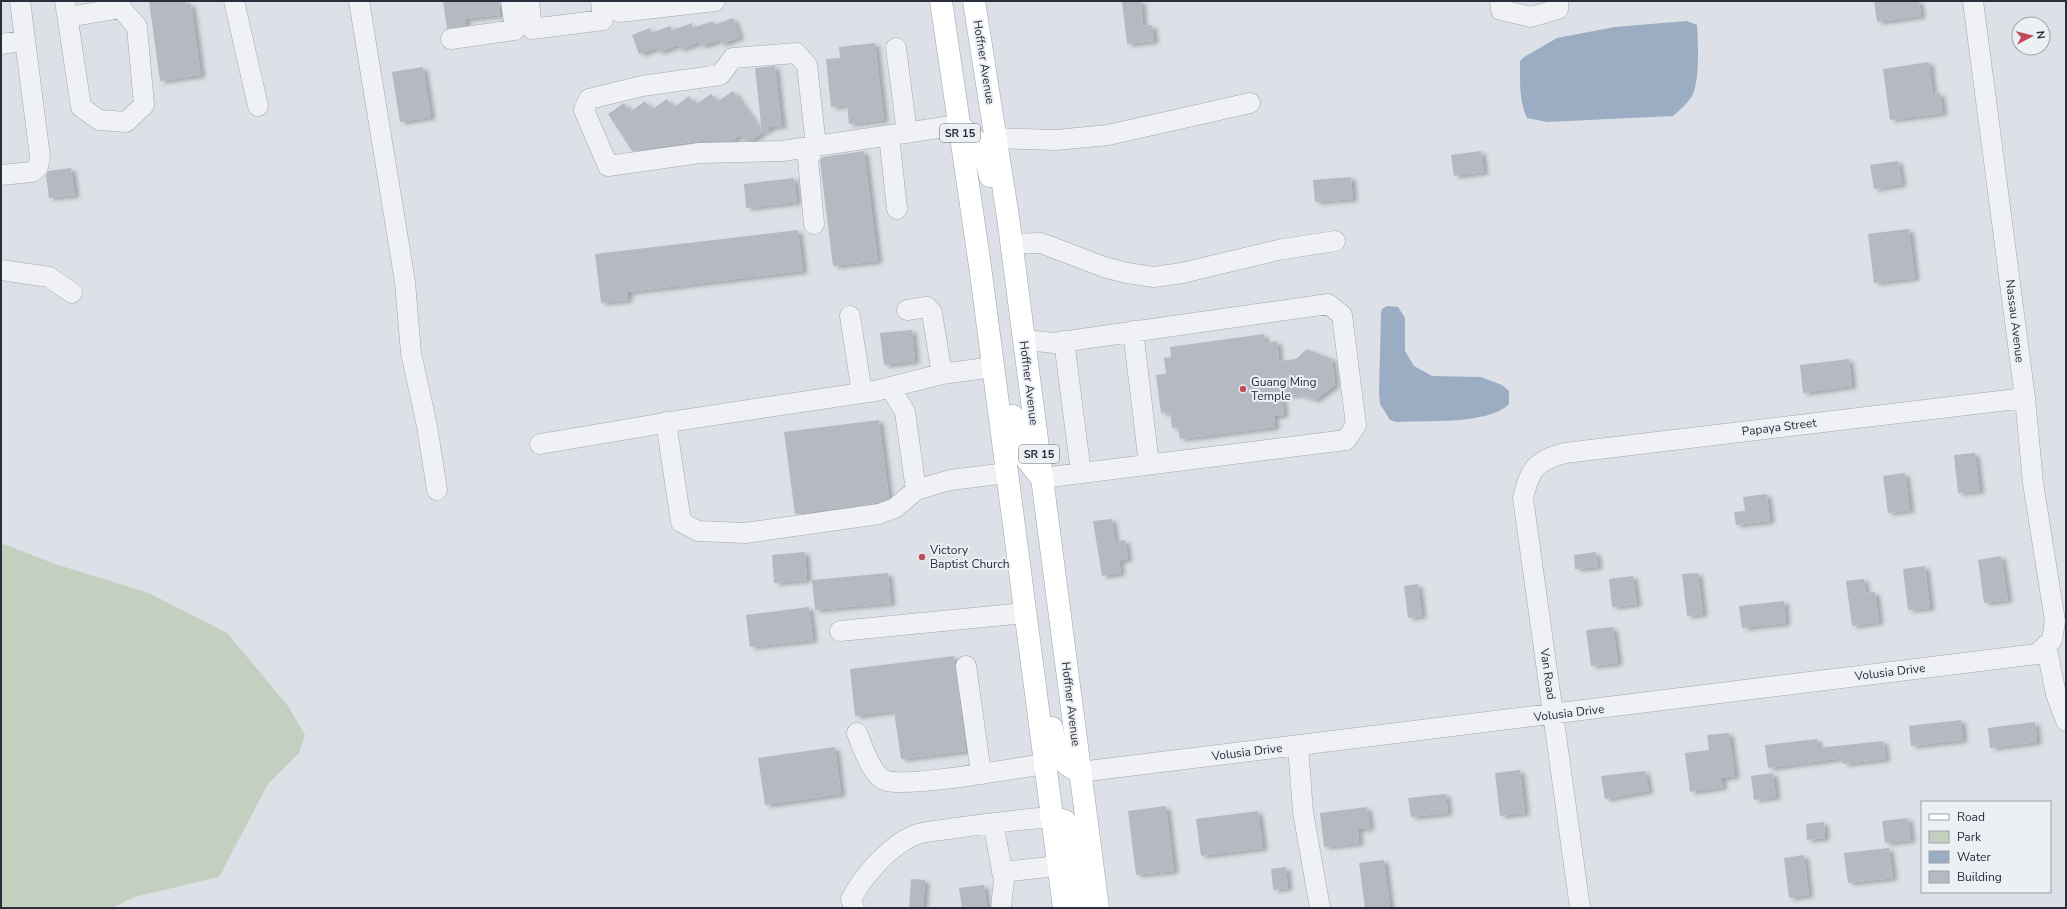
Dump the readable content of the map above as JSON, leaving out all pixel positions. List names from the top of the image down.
{
  "streets": {
    "main road": ["Hoffner Avenue", "SR 15"],
    "street": [
      "Nassau Avenue",
      "Papaya Street",
      "Volusia Drive",
      "Van Road"
    ]
  },
  "crossings": [
    ["Hoffner Avenue", "Volusia Drive"],
    ["Nassau Avenue", "Papaya Street"],
    ["Nassau Avenue", "Volusia Drive"],
    ["Papaya Street", "Van Road"],
    ["Volusia Drive", "Van Road"]
  ],
  "places": ["Guang Ming Temple", "Victory Baptist Church"],
  "legend": [
    "Road",
    "Park",
    "Water",
    "Building"
  ],
  "north": "right"
}
